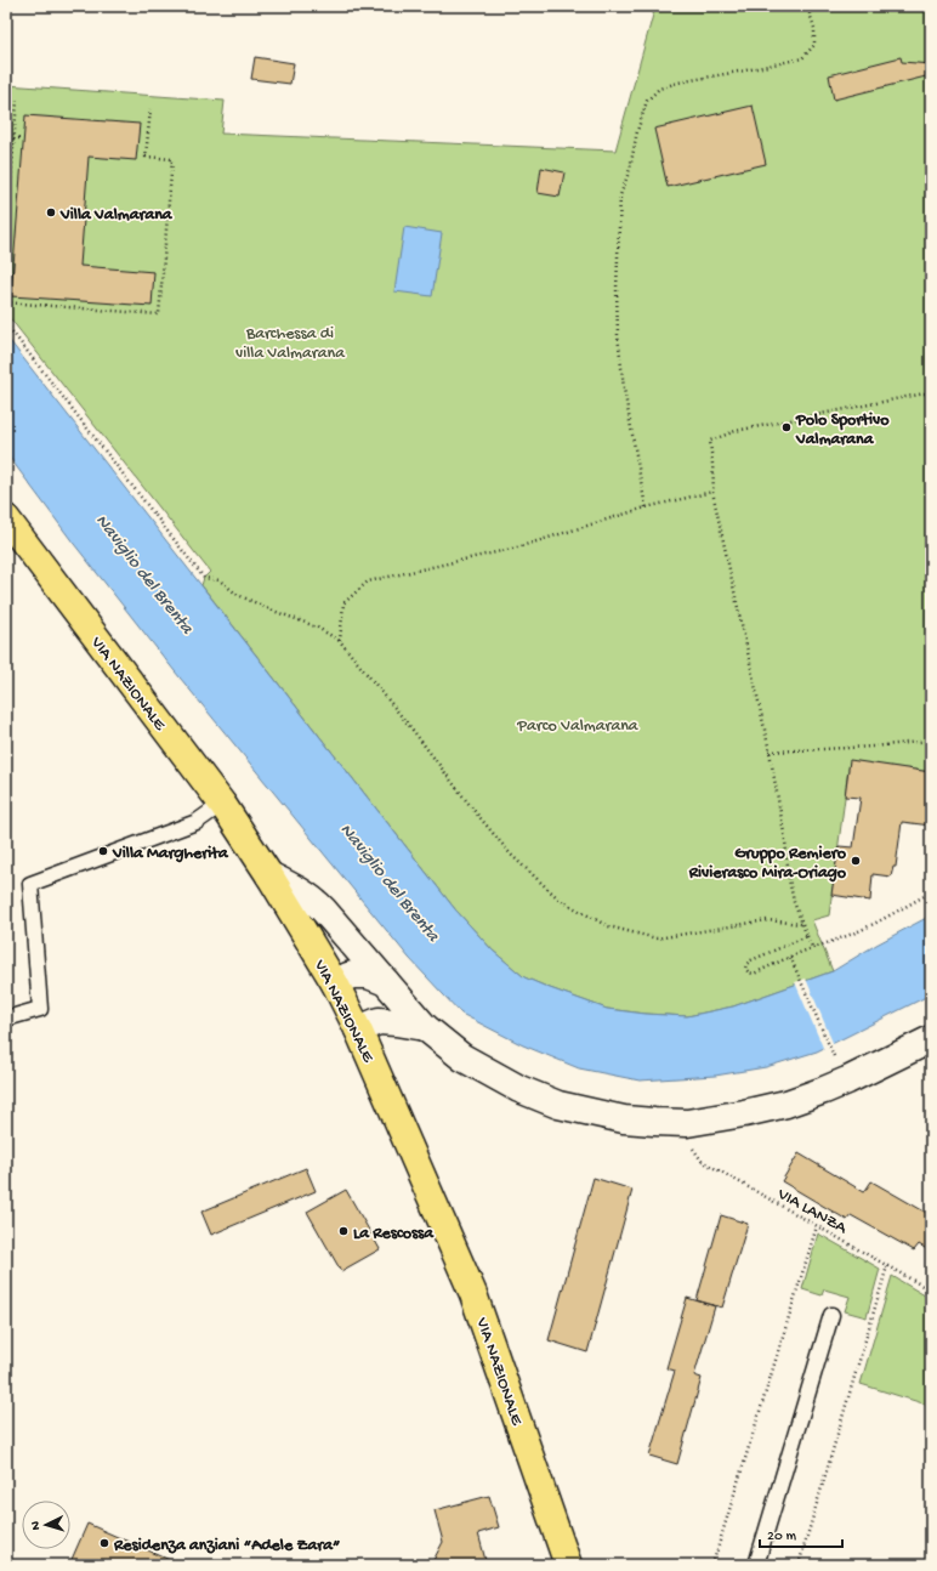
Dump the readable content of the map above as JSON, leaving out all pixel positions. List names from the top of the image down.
{
  "streets": {
    "main road": ["VIA NAZIONALE"],
    "path": ["VIA LANZA"]
  },
  "water": ["Naviglio del Brenta"],
  "parks": ["Barchessa di villa Valmarana", "Parco Valmarana"],
  "places": [
    "Villa Valmarana",
    "Polo Sportivo Valmarana",
    "Villa Margherita",
    "Gruppo Remiero Rivierasco Mira-Oriago",
    "La Rescossa",
    "Residenza anziani “Adele Zara”"
  ],
  "scale_bar": "20 m",
  "north": "left"
}
